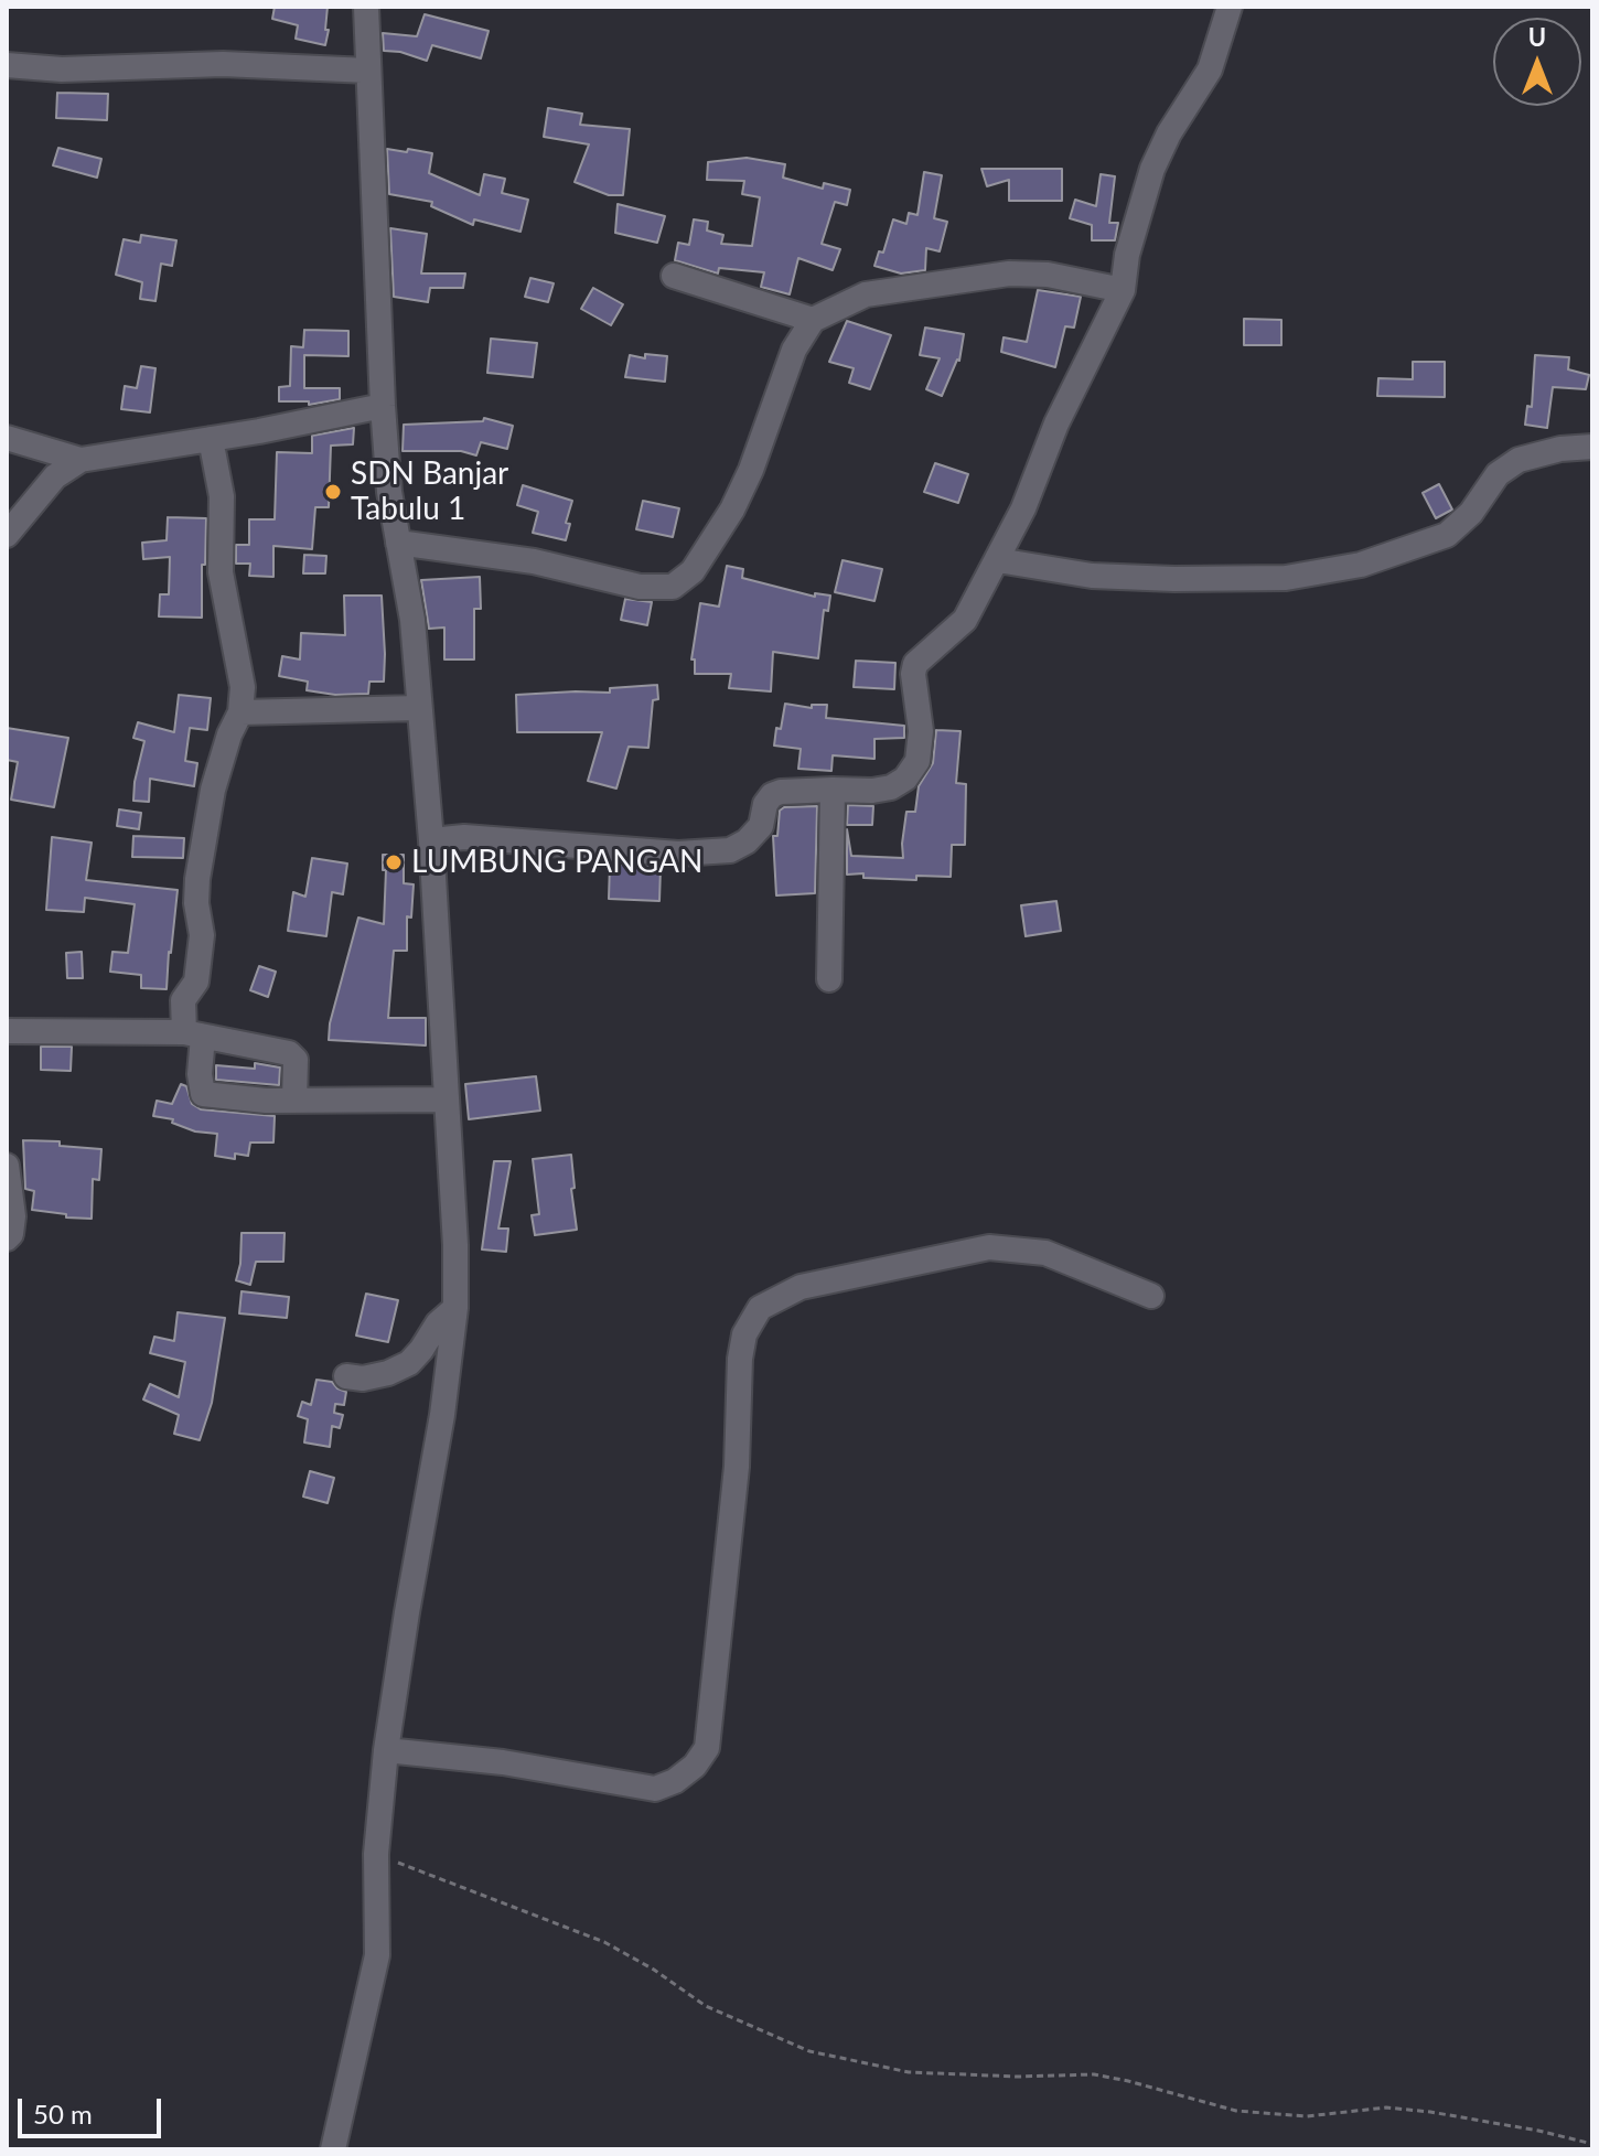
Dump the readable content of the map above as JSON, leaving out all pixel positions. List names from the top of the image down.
{
  "places": ["SDN Banjar Tabulu 1", "LUMBUNG PANGAN"],
  "scale_bar": "50 m",
  "north": "top"
}
